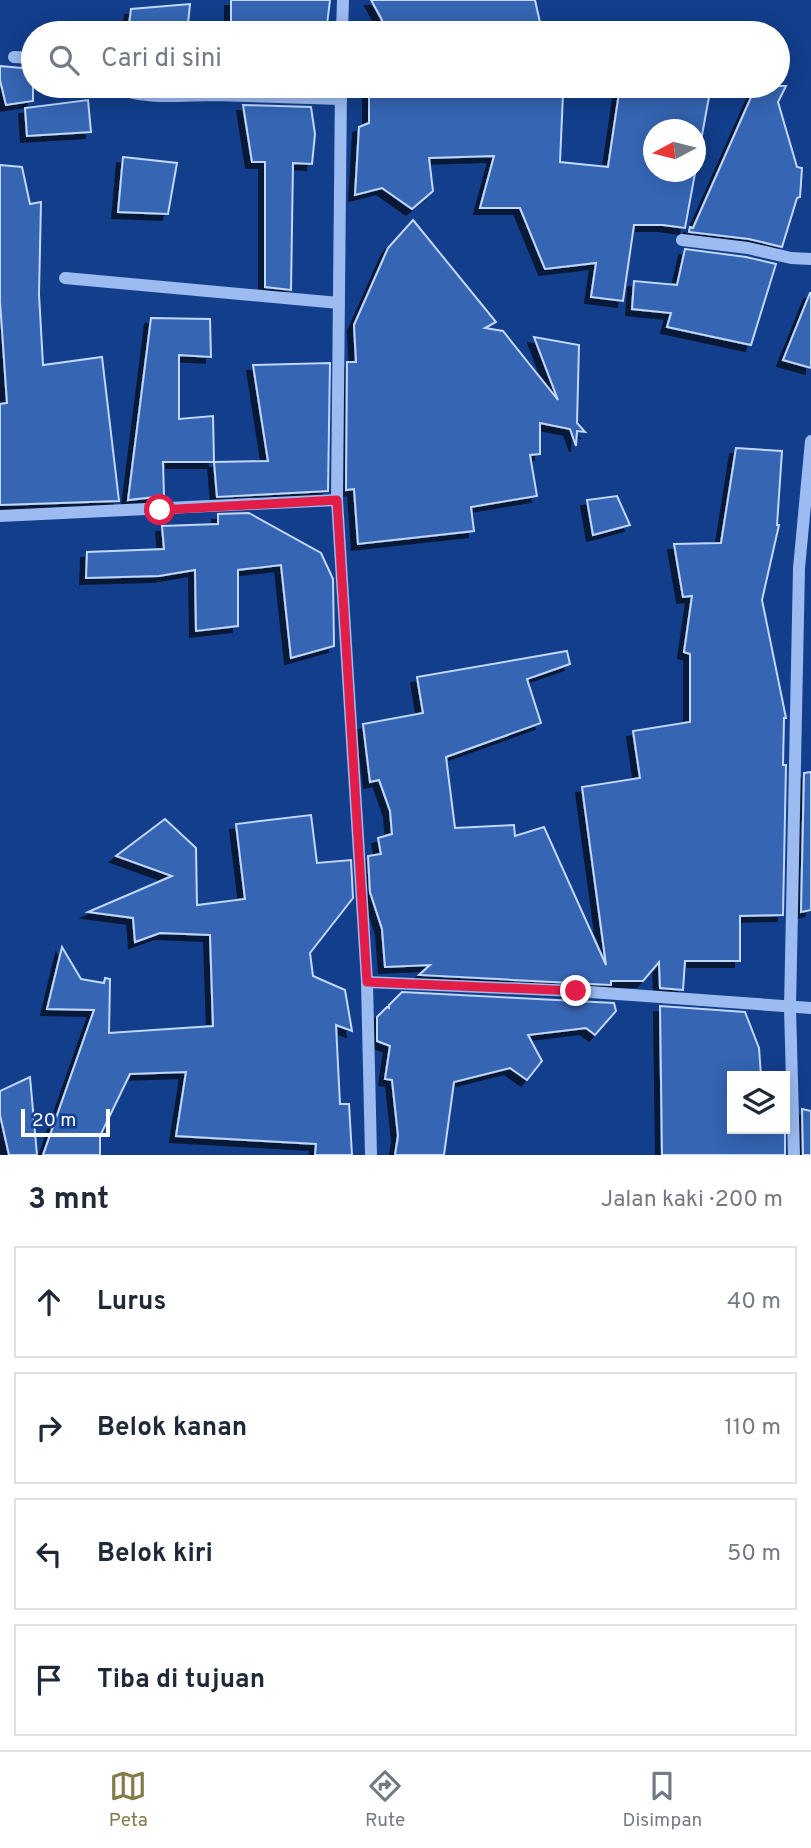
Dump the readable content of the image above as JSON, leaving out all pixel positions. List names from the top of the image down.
{
  "scale_bar": "20 m",
  "north": "left",
  "page": {
    "search": "Cari di sini",
    "scale": "20 m",
    "heading": ["3 mnt", "Jalan kaki · 200 m"],
    "list": [
      ["Lurus", "40 m"],
      ["Belok kanan", "110 m"],
      ["Belok kiri", "50 m"],
      "Tiba di tujuan"
    ],
    "nav": ["Peta", "Rute", "Disimpan"]
  }
}
